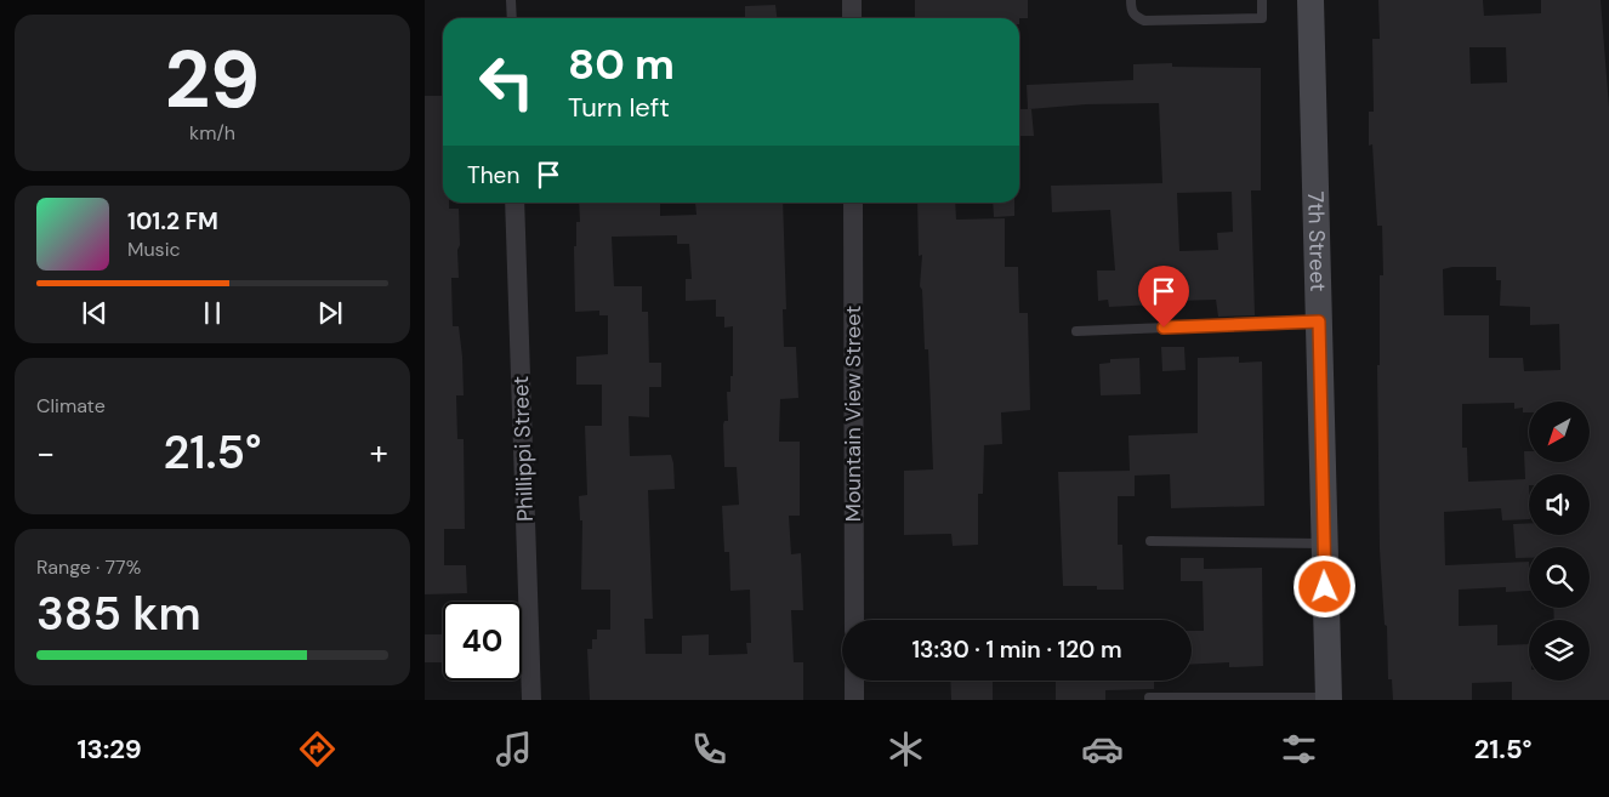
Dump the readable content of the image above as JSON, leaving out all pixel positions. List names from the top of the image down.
{
  "streets": {
    "street": ["7th Street", "Mountain View Street", "Phillippi Street"]
  },
  "north": "bottom left",
  "page": {
    "tile": [
      ["29", "km/h"],
      "Climate",
      ["Range · 77%", "385 km"]
    ],
    "turn": ["80 m", "Turn left"],
    "then": "Then",
    "song": ["101.2 FM", "Music"],
    "heat": ["−", "21.5°", "+"],
    "limit": "40",
    "trip": "13:30 · 1 min · 120 m",
    "tabs": ["13:29", "21.5°"]
  }
}
